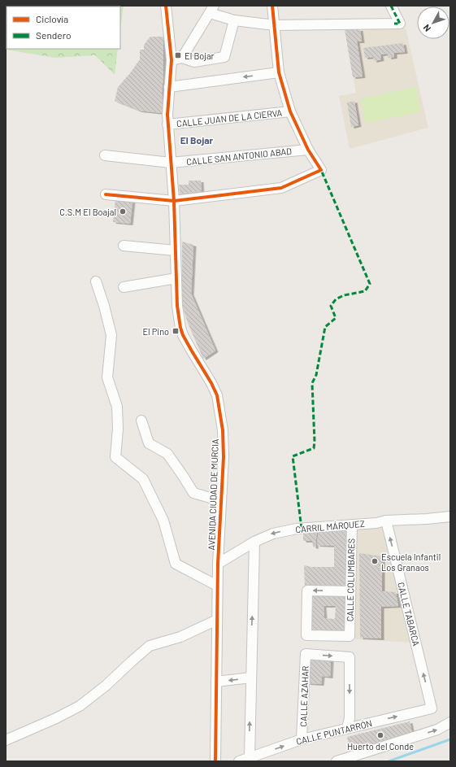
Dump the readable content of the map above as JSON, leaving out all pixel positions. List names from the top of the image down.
{
  "streets": {
    "street": [
      "CALLE JUAN DE LA CIERVA",
      "CALLE SAN ANTONIO ABAD",
      "AVENIDA CIUDAD DE MURCIA",
      "CARRIL MÁRQUEZ",
      "CALLE COLUMBARES",
      "CALLE TABARCA",
      "CALLE AZAHAR",
      "CALLE PUNTARRÓN"
    ]
  },
  "crossings": [
    ["CALLE JUAN DE LA CIERVA", "AVENIDA CIUDAD DE MURCIA"],
    ["CALLE SAN ANTONIO ABAD", "AVENIDA CIUDAD DE MURCIA"],
    ["AVENIDA CIUDAD DE MURCIA", "CARRIL MÁRQUEZ"],
    ["CARRIL MÁRQUEZ", "CALLE COLUMBARES"],
    ["CARRIL MÁRQUEZ", "CALLE TABARCA"],
    ["CALLE TABARCA", "CALLE PUNTARRÓN"],
    ["CALLE AZAHAR", "CALLE PUNTARRÓN"]
  ],
  "one_way": ["CARRIL MÁRQUEZ", "CALLE TABARCA"],
  "districts": ["El Bojar"],
  "places": {
    "transit": ["El Bojar", "El Pino"],
    "other": ["C.S.M El Boajal", "Escuela Infantil Los Granaos", "Huerto del Conde"]
  },
  "legend": ["Ciclovía", "Sendero"],
  "north": "bottom left"
}
